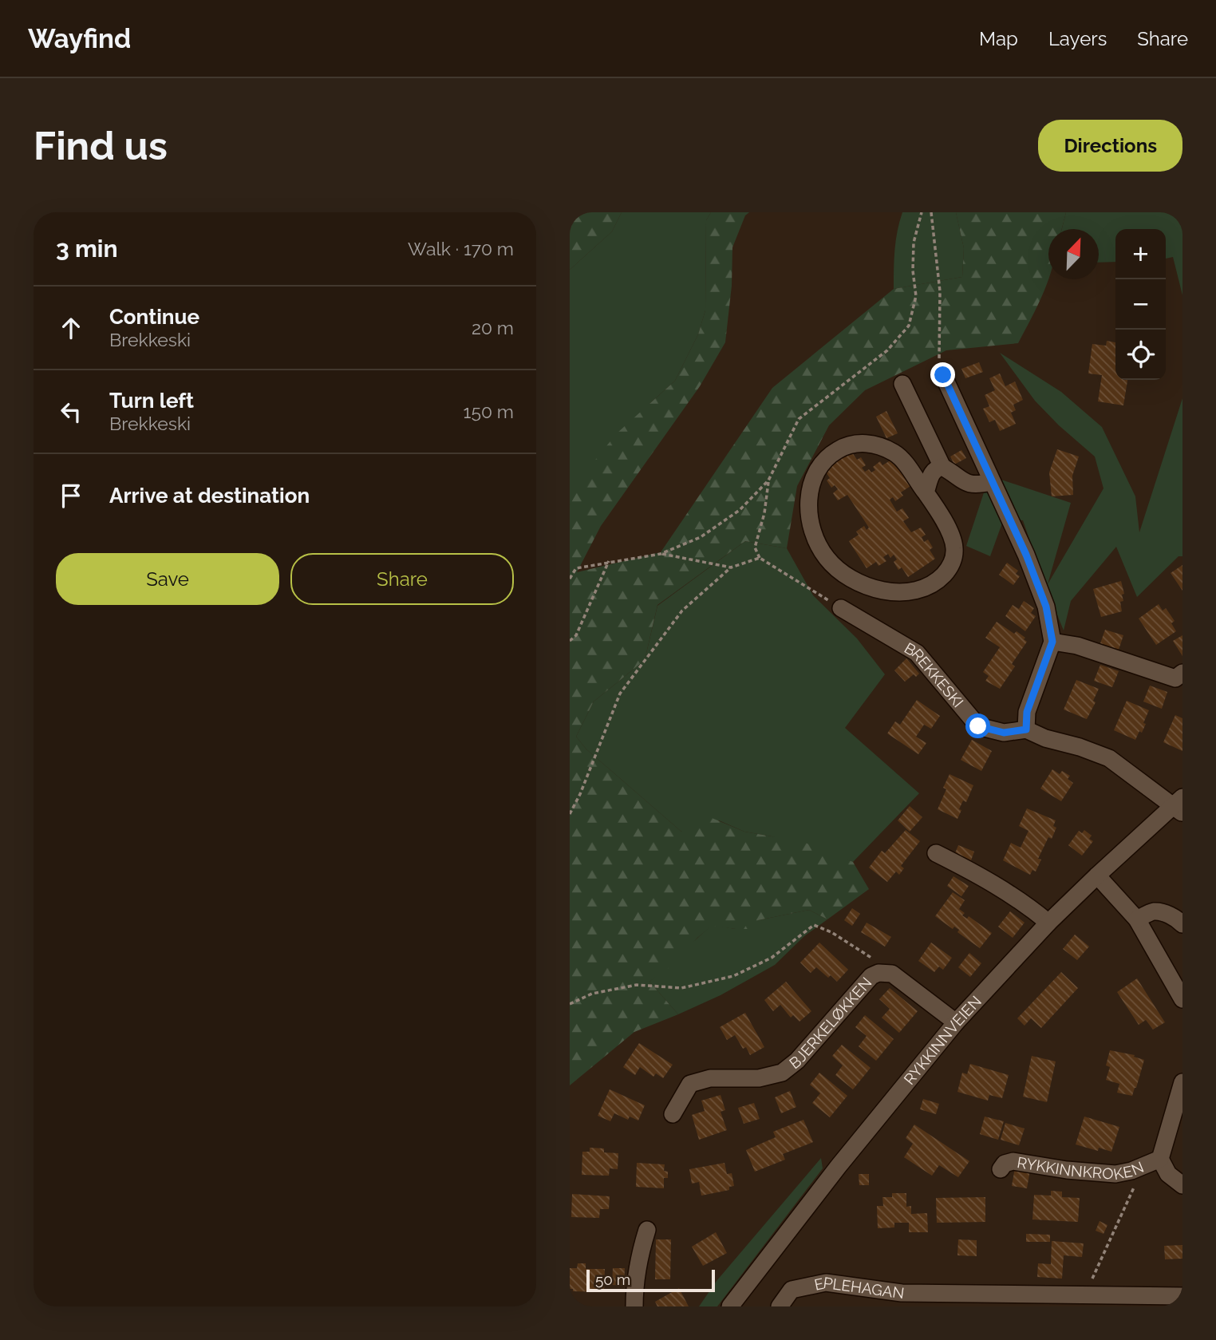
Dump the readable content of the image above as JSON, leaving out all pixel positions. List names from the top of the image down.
{
  "streets": {
    "street": [
      "BREKKESKI",
      "BJERKELØKKEN",
      "RYKKINNVEIEN",
      "RYKKINNKROKEN",
      "EPLEHAGAN"
    ]
  },
  "crossings": [
    ["BREKKESKI", "RYKKINNVEIEN"],
    ["BJERKELØKKEN", "RYKKINNVEIEN"]
  ],
  "scale_bar": "50 m",
  "north": "top right",
  "page": {
    "header": "Wayfind",
    "nav": ["Map", "Layers", "Share"],
    "buttons": [
      "Directions",
      ["Save", "Share"]
    ],
    "title": "Find us",
    "heading": ["3 min", "Walk · 170 m"],
    "map_buttons": ["+", "−"],
    "list": [
      ["Continue", "Brekkeski", "20 m"],
      ["Turn left", "Brekkeski", "150 m"],
      "Arrive at destination"
    ],
    "scale": "50 m"
  }
}
